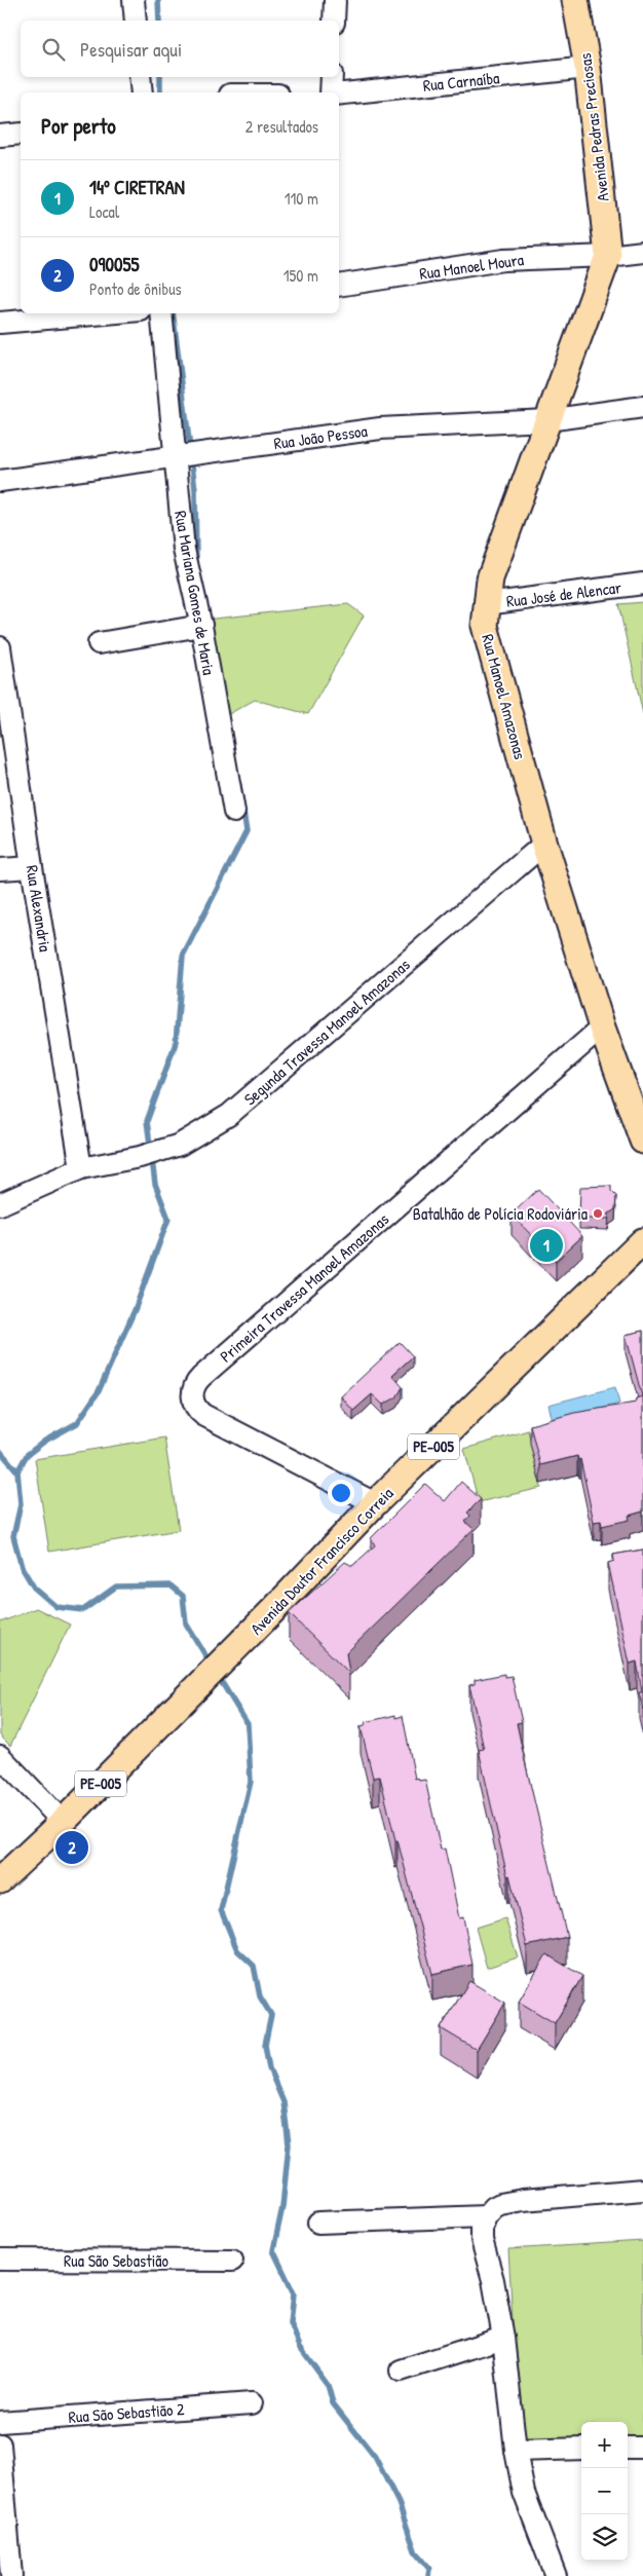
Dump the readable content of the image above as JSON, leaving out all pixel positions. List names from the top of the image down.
{
  "streets": {
    "main road": [
      "Avenida Pedras Preciosas",
      "Rua Manoel Amazonas",
      "PE-005",
      "Avenida Doutor Francisco Correia"
    ],
    "street": [
      "Rua Carnaíba",
      "Rua Manoel Moura",
      "Rua João Pessoa",
      "Rua Mariana Gomes de Maria",
      "Rua José de Alencar",
      "Rua Alexandria",
      "Segunda Travessa Manoel Amazonas",
      "Primeira Travessa Manoel Amazonas",
      "Rua São Sebastião",
      "Rua São Sebastião 2"
    ]
  },
  "crossings": [
    ["Rua Carnaíba", "Avenida Pedras Preciosas"],
    ["Avenida Pedras Preciosas", "Rua Manoel Moura"],
    ["Avenida Pedras Preciosas", "Rua Manoel Amazonas"],
    ["Rua Manoel Moura", "Rua Manoel Amazonas"],
    ["Rua João Pessoa", "Rua Mariana Gomes de Maria"],
    ["Rua João Pessoa", "Rua Manoel Amazonas"],
    ["Rua José de Alencar", "Rua Manoel Amazonas"],
    ["Rua Manoel Amazonas", "Segunda Travessa Manoel Amazonas"],
    ["Rua Manoel Amazonas", "Primeira Travessa Manoel Amazonas"],
    ["Rua Alexandria", "Segunda Travessa Manoel Amazonas"],
    ["Primeira Travessa Manoel Amazonas", "Avenida Doutor Francisco Correia"]
  ],
  "places": ["Batalhão de Polícia Rodoviária"],
  "page": {
    "search": "Pesquisar aqui",
    "heading": ["Por perto", "2 resultados"],
    "list": [
      {
        "mark": "1",
        "name": "14º CIRETRAN",
        "note": "Local",
        "value": "110 m"
      },
      {
        "mark": "2",
        "name": "090055",
        "note": "Ponto de ônibus",
        "value": "150 m"
      }
    ],
    "pins": ["1", "2"],
    "map_buttons": ["+", "−"]
  }
}
